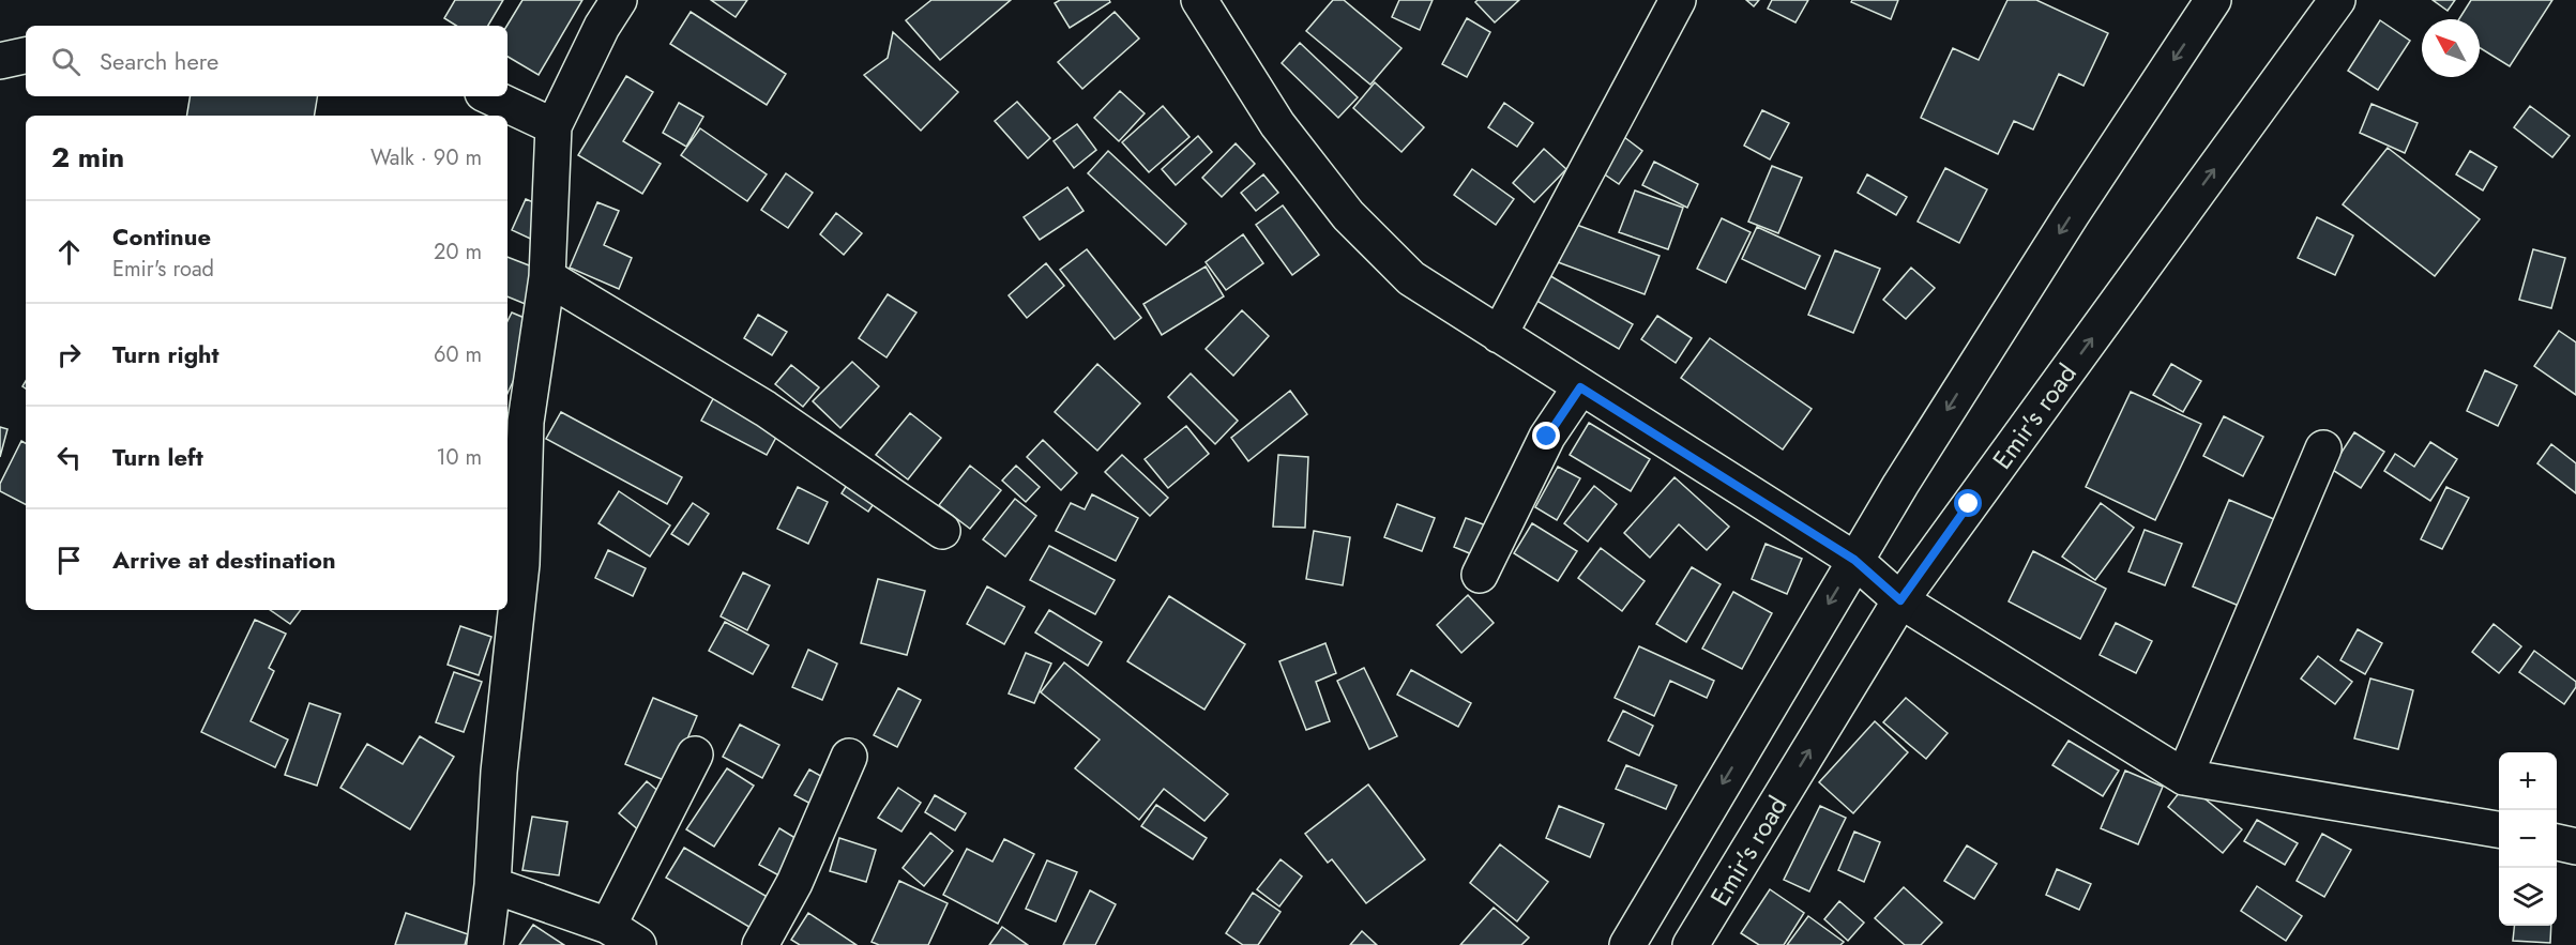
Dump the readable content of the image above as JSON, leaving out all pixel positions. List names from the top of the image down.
{
  "streets": {
    "street": ["Emir's road"]
  },
  "north": "top left",
  "page": {
    "search": "Search here",
    "heading": ["2 min", "Walk · 90 m"],
    "list": [
      ["Continue", "Emir's road", "20 m"],
      ["Turn right", "60 m"],
      ["Turn left", "10 m"],
      "Arrive at destination"
    ],
    "map_buttons": ["+", "−"]
  }
}
